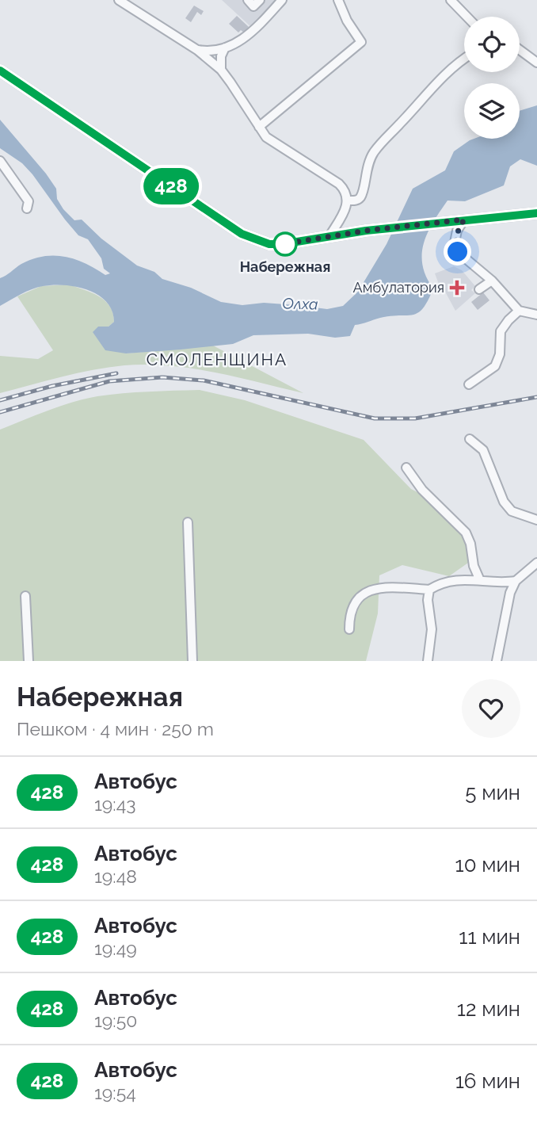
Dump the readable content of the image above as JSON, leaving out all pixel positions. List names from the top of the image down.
{
  "districts": ["СМОЛЕНЩИНА"],
  "water": ["Олха"],
  "places": {
    "other": ["Набережная"],
    "health": ["Амбулатория"]
  },
  "lines": ["bus line 428"],
  "page": {
    "on_map": "428",
    "heading": ["Набережная", "Пешком · 4 мин · 250 m"],
    "list": [
      {
        "mark": "428",
        "name": "Автобус",
        "note": "19:43",
        "value": "5 мин"
      },
      {
        "mark": "428",
        "name": "Автобус",
        "note": "19:48",
        "value": "10 мин"
      },
      {
        "mark": "428",
        "name": "Автобус",
        "note": "19:49",
        "value": "11 мин"
      },
      {
        "mark": "428",
        "name": "Автобус",
        "note": "19:50",
        "value": "12 мин"
      },
      {
        "mark": "428",
        "name": "Автобус",
        "note": "19:54",
        "value": "16 мин"
      }
    ]
  }
}
